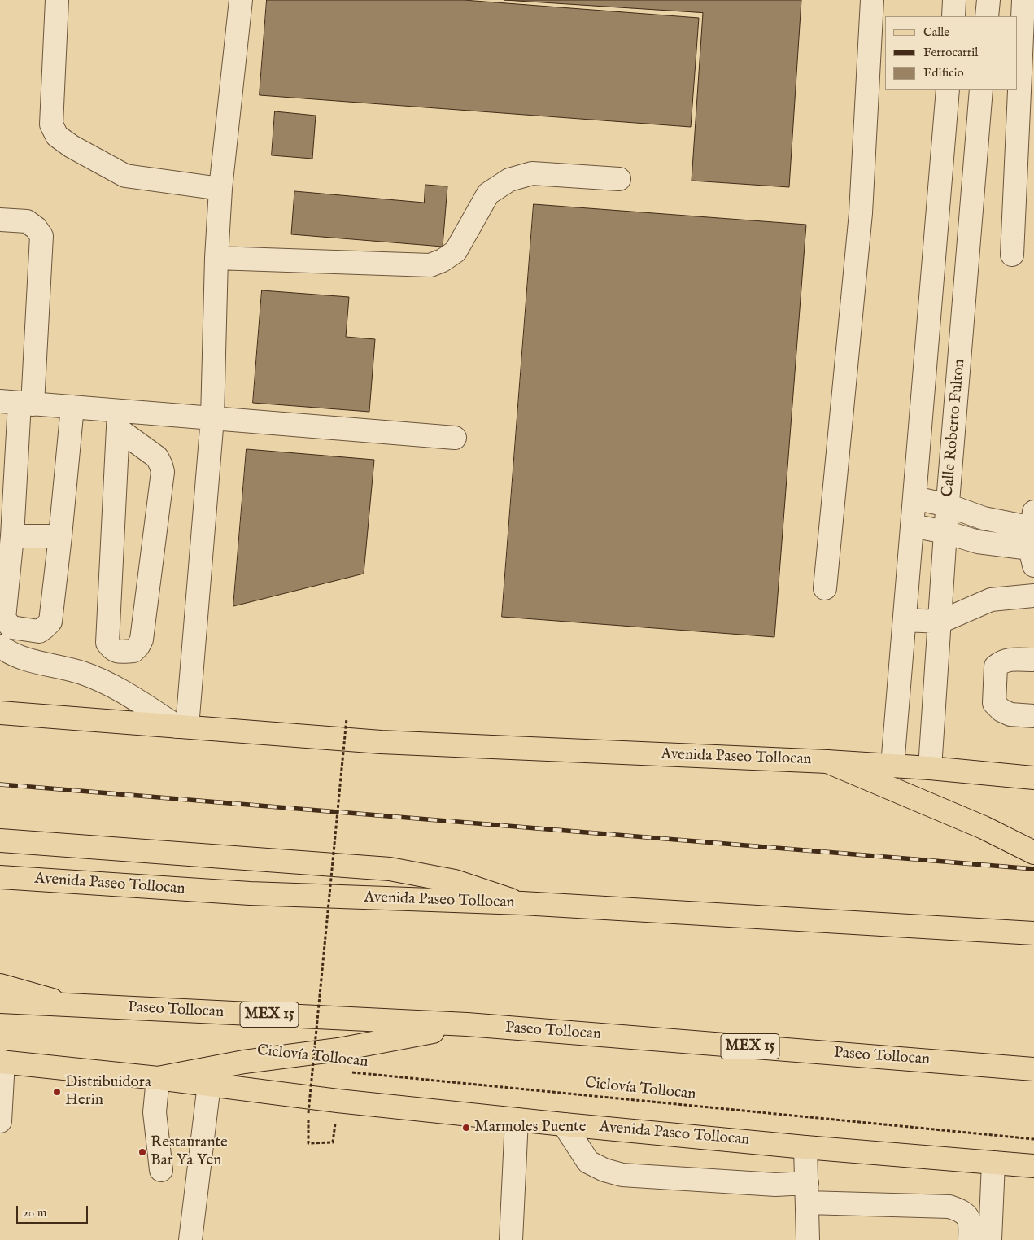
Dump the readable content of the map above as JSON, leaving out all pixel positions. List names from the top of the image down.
{
  "streets": {
    "main road": ["Avenida Paseo Tollocan", "Paseo Tollocan", "MEX 15"],
    "street": ["Calle Roberto Fulton"],
    "path": ["Ciclovía Tollocan"]
  },
  "crossings": [
    ["Calle Roberto Fulton", "Avenida Paseo Tollocan"],
    ["Paseo Tollocan", "MEX 15"]
  ],
  "places": ["Distribuidora Herin", "Marmoles Puente", "Restaurante Bar Ya Yen"],
  "legend": ["Calle", "Ferrocarril", "Edificio"],
  "scale_bar": "20 m"
}
